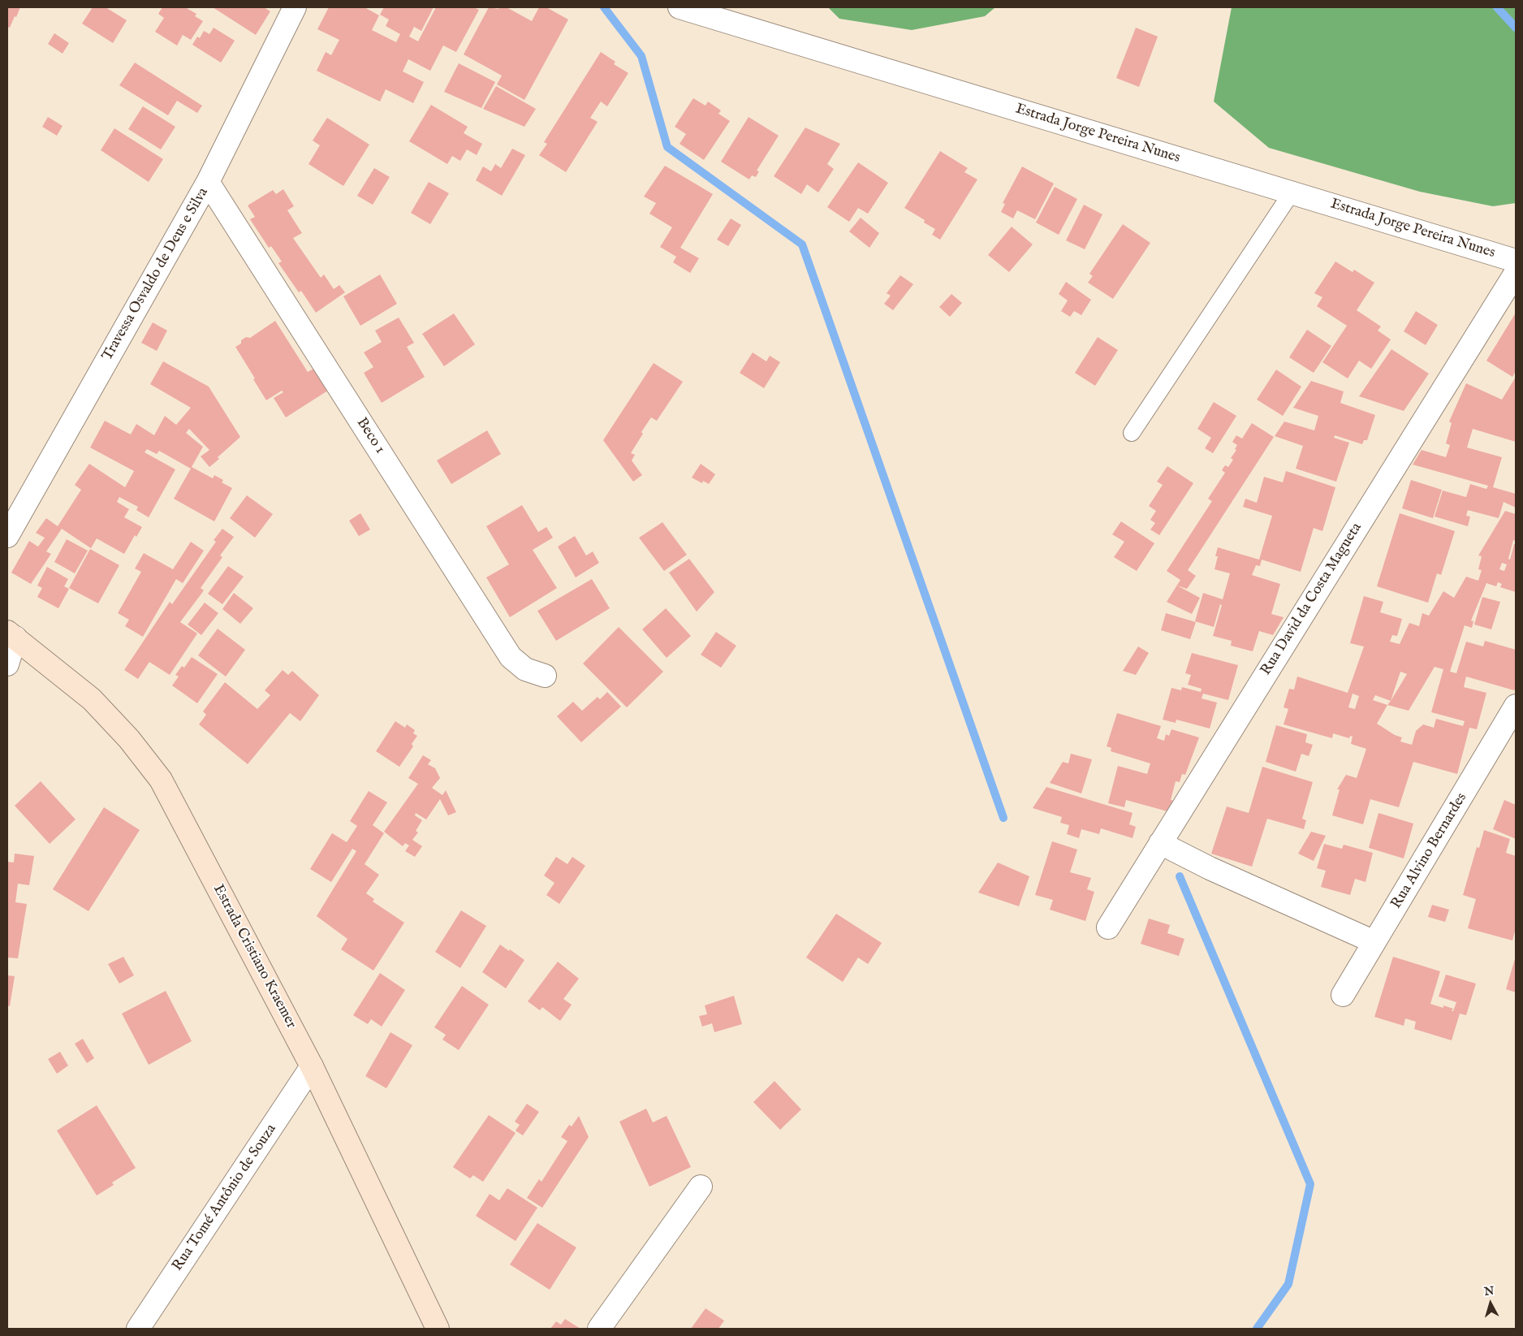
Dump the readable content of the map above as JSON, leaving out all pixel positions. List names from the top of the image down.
{
  "streets": {
    "main road": ["Estrada Cristiano Kraemer"],
    "street": [
      "Estrada Jorge Pereira Nunes",
      "Travessa Osvaldo de Deus e Silva",
      "Beco 1",
      "Rua David da Costa Magueta",
      "Rua Alvino Bernardes",
      "Rua Tomé Antônio de Souza"
    ]
  },
  "crossings": [
    ["Travessa Osvaldo de Deus e Silva", "Beco 1"],
    ["Estrada Cristiano Kraemer", "Rua Tomé Antônio de Souza"]
  ],
  "north": "top"
}
